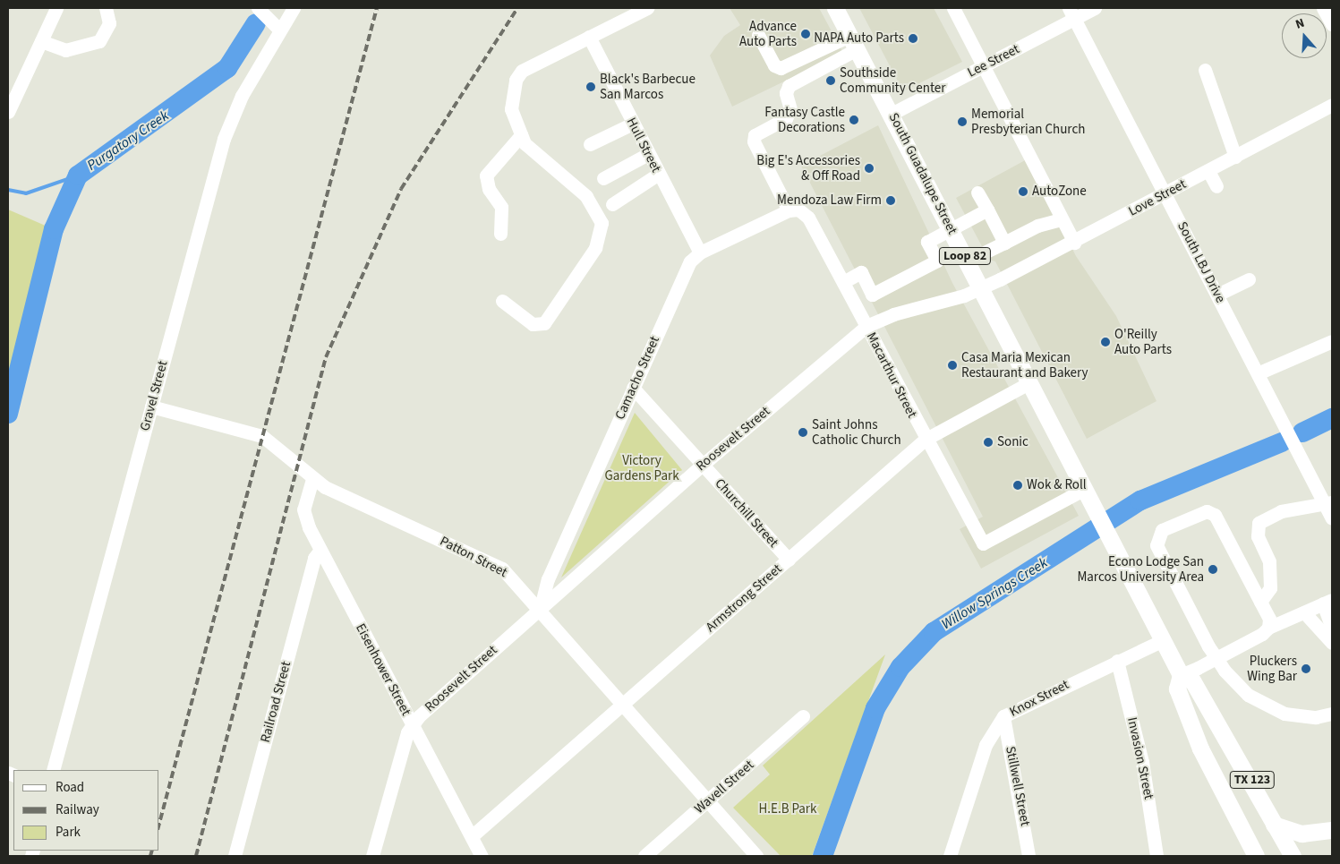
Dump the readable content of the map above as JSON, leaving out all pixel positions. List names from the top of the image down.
{
  "streets": {
    "main road": ["South Guadalupe Street", "Loop 82", "TX 123"],
    "street": [
      "Lee Street",
      "Hull Street",
      "Love Street",
      "South LBJ Drive",
      "Macarthur Street",
      "Camacho Street",
      "Gravel Street",
      "Roosevelt Street",
      "Churchill Street",
      "Patton Street",
      "Armstrong Street",
      "Eisenhower Street",
      "Knox Street",
      "Railroad Street",
      "Invasion Street",
      "Stillwell Street",
      "Wavell Street"
    ]
  },
  "crossings": [
    ["Lee Street", "South Guadalupe Street"],
    ["Lee Street", "South LBJ Drive"],
    ["Hull Street", "Camacho Street"],
    ["South Guadalupe Street", "Love Street"],
    ["South Guadalupe Street", "Macarthur Street"],
    ["South Guadalupe Street", "Roosevelt Street"],
    ["South Guadalupe Street", "Armstrong Street"],
    ["South Guadalupe Street", "Knox Street"],
    ["Love Street", "South LBJ Drive"],
    ["Love Street", "Roosevelt Street"],
    ["Macarthur Street", "Camacho Street"],
    ["Macarthur Street", "Roosevelt Street"],
    ["Macarthur Street", "Armstrong Street"],
    ["Camacho Street", "Roosevelt Street"],
    ["Camacho Street", "Churchill Street"],
    ["Camacho Street", "Patton Street"],
    ["Gravel Street", "Patton Street"],
    ["Roosevelt Street", "Churchill Street"],
    ["Roosevelt Street", "Patton Street"],
    ["Roosevelt Street", "Eisenhower Street"],
    ["Churchill Street", "Armstrong Street"],
    ["Patton Street", "Armstrong Street"],
    ["Patton Street", "Eisenhower Street"],
    ["Patton Street", "Wavell Street"],
    ["Armstrong Street", "Eisenhower Street"],
    ["Eisenhower Street", "Railroad Street"],
    ["Knox Street", "Invasion Street"],
    ["Knox Street", "Stillwell Street"]
  ],
  "water": ["Purgatory Creek", "Willow Springs Creek"],
  "parks": ["Victory Gardens Park", "H.E.B Park"],
  "places": [
    "Advance Auto Parts",
    "NAPA Auto Parts",
    "Southside Community Center",
    "Black's Barbecue San Marcos",
    "Fantasy Castle Decorations",
    "Memorial Presbyterian Church",
    "Big E's Accessories & Off Road",
    "AutoZone",
    "Mendoza Law Firm",
    "O'Reilly Auto Parts",
    "Casa Maria Mexican Restaurant and Bakery",
    "Saint Johns Catholic Church",
    "Sonic",
    "Wok & Roll",
    "Econo Lodge San Marcos University Area",
    "Pluckers Wing Bar"
  ],
  "legend": ["Road", "Railway", "Park"],
  "north": "top"
}
